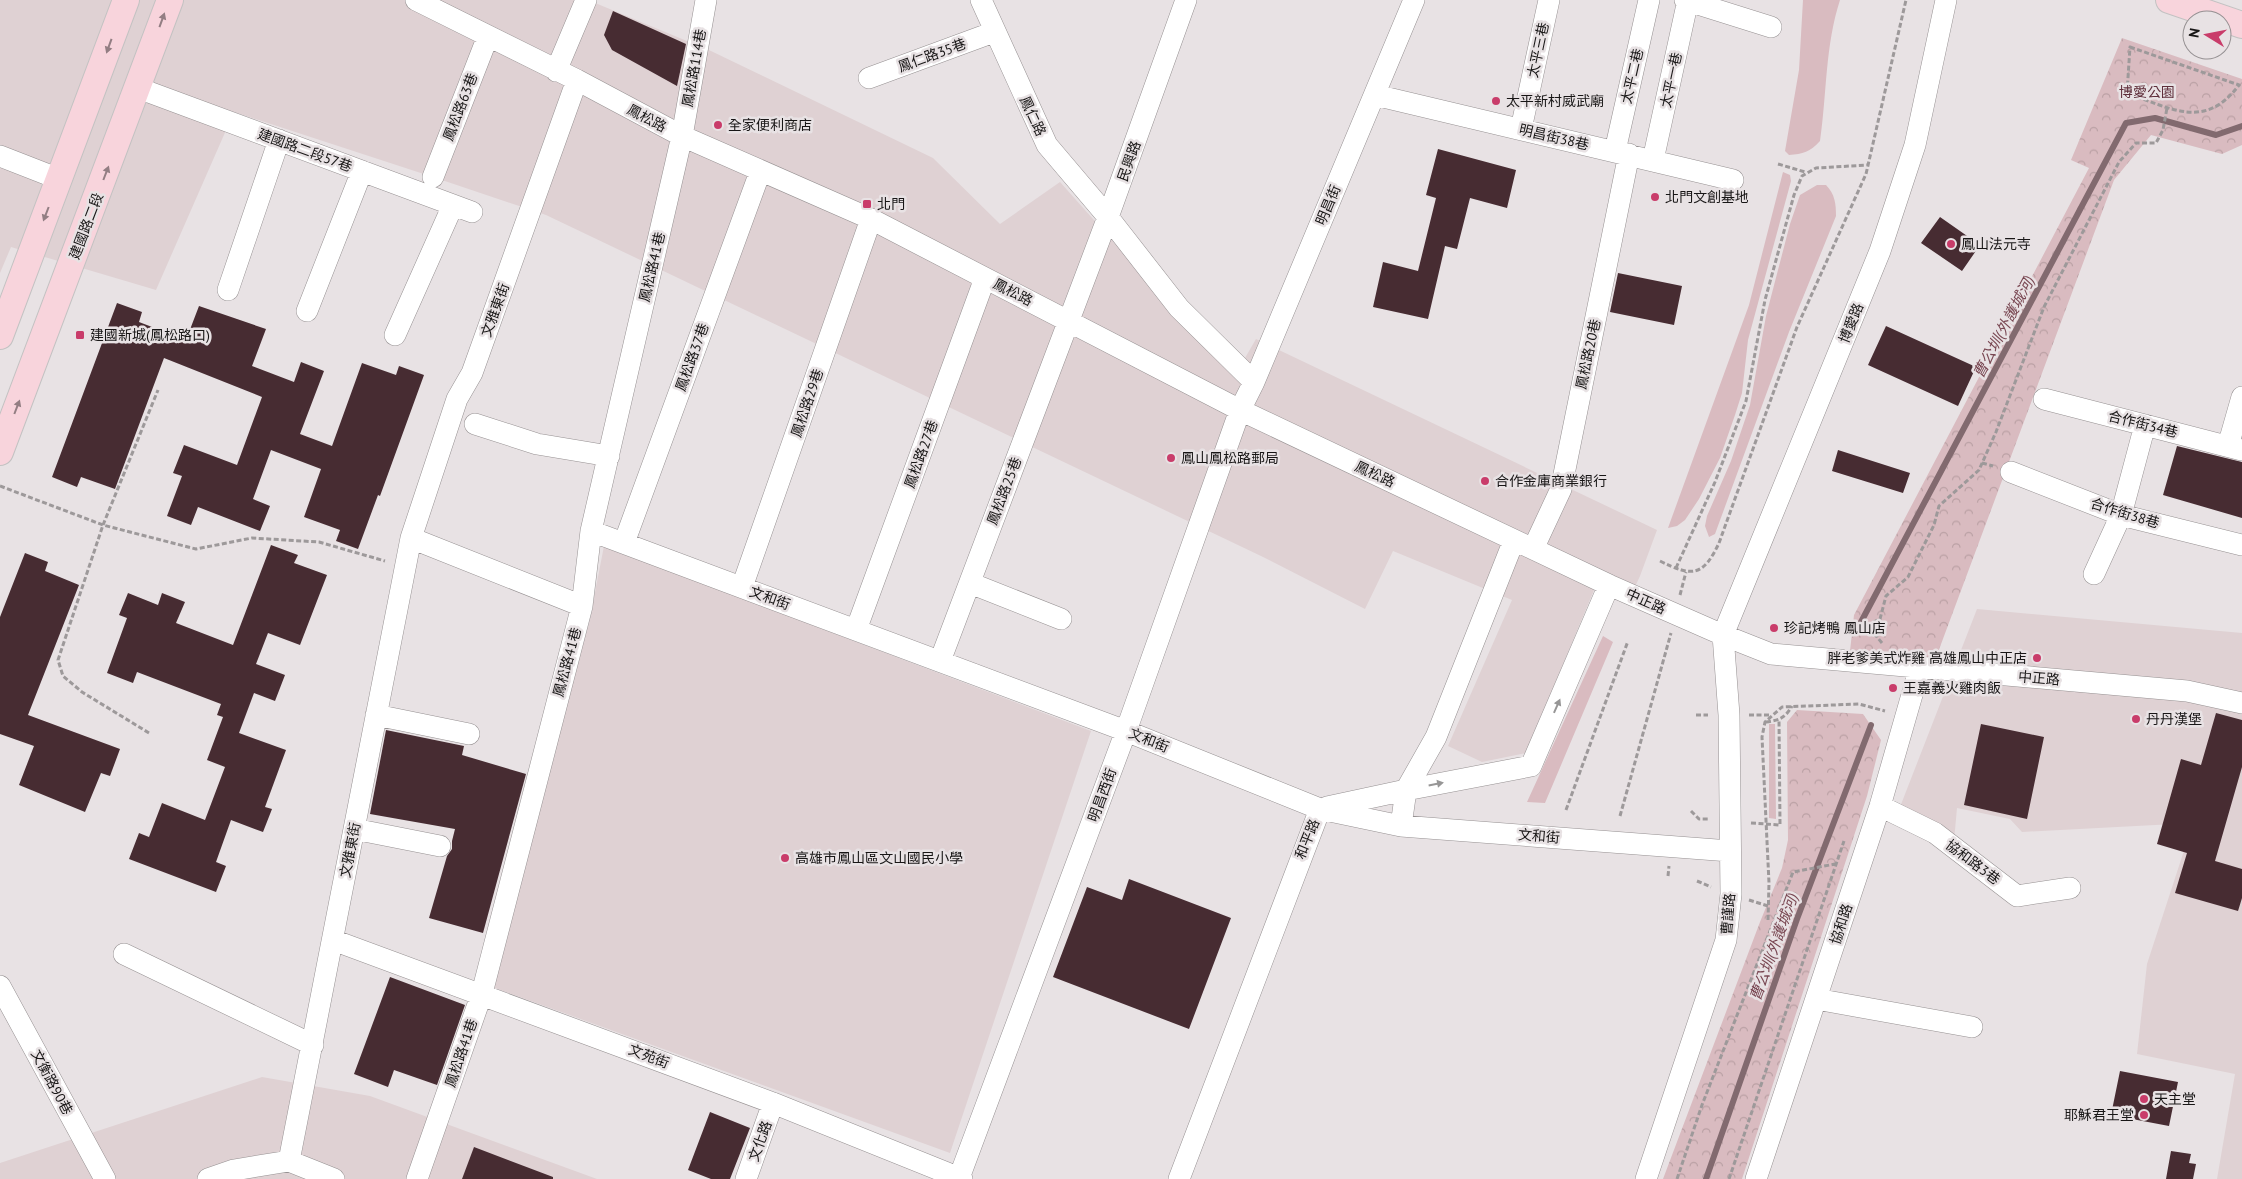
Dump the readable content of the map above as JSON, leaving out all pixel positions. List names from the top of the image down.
{
  "streets": {
    "main road": ["建國路二段"],
    "street": [
      "太平三巷",
      "鳳仁路35巷",
      "鳳松路114巷",
      "太平二巷",
      "太平一巷",
      "鳳松路63巷",
      "鳳仁路",
      "鳳松路",
      "明昌街38巷",
      "建國路二段57巷",
      "民興路",
      "明昌街",
      "鳳松路41巷",
      "文雅東街",
      "博愛路",
      "鳳松路20巷",
      "鳳松路37巷",
      "鳳松路29巷",
      "合作街34巷",
      "鳳松路27巷",
      "鳳松路25巷",
      "合作街38巷",
      "文和街",
      "中正路",
      "明昌西街",
      "和平路",
      "協和路3巷",
      "曹謹路",
      "協和路",
      "文苑街",
      "文衡路90巷",
      "文化路"
    ]
  },
  "crossings": [
    ["太平三巷", "明昌街38巷"],
    ["鳳仁路35巷", "鳳仁路"],
    ["鳳松路114巷", "鳳松路"],
    ["鳳松路114巷", "鳳松路41巷"],
    ["太平二巷", "明昌街38巷"],
    ["太平二巷", "鳳松路20巷"],
    ["太平一巷", "明昌街38巷"],
    ["鳳松路63巷", "鳳松路"],
    ["鳳仁路", "民興路"],
    ["鳳仁路", "明昌街"],
    ["鳳松路", "民興路"],
    ["鳳松路", "明昌街"],
    ["鳳松路", "鳳松路41巷"],
    ["鳳松路", "文雅東街"],
    ["鳳松路", "鳳松路20巷"],
    ["鳳松路", "鳳松路37巷"],
    ["鳳松路", "鳳松路29巷"],
    ["鳳松路", "鳳松路27巷"],
    ["鳳松路", "鳳松路25巷"],
    ["鳳松路", "中正路"],
    ["鳳松路", "明昌西街"],
    ["鳳松路", "和平路"],
    ["明昌街38巷", "明昌街"],
    ["明昌街38巷", "鳳松路20巷"],
    ["建國路二段57巷", "建國路二段"],
    ["民興路", "鳳松路25巷"],
    ["明昌街", "明昌西街"],
    ["鳳松路41巷", "文和街"],
    ["鳳松路41巷", "文苑街"],
    ["文雅東街", "文苑街"],
    ["博愛路", "中正路"],
    ["博愛路", "曹謹路"],
    ["鳳松路37巷", "文和街"],
    ["鳳松路29巷", "文和街"],
    ["鳳松路27巷", "文和街"],
    ["鳳松路25巷", "文和街"],
    ["文和街", "明昌西街"],
    ["文和街", "和平路"],
    ["文和街", "曹謹路"],
    ["中正路", "和平路"],
    ["中正路", "曹謹路"],
    ["中正路", "協和路"],
    ["明昌西街", "文苑街"],
    ["協和路3巷", "協和路"],
    ["文苑街", "文化路"]
  ],
  "water": ["曹公圳(外護城河)"],
  "parks": ["博愛公園"],
  "places": {
    "other": [
      "太平新村威武廟",
      "全家便利商店",
      "北門文創基地",
      "鳳山法元寺",
      "鳳山鳳松路郵局",
      "合作金庫商業銀行",
      "珍記烤鴨 鳳山店",
      "胖老爹美式炸雞 高雄鳳山中正店",
      "王嘉義火雞肉飯",
      "丹丹漢堡",
      "高雄市鳳山區文山國民小學",
      "天主堂",
      "耶穌君王堂"
    ],
    "transit": ["北門", "建國新城(鳳松路口)"]
  },
  "north": "left"
}
